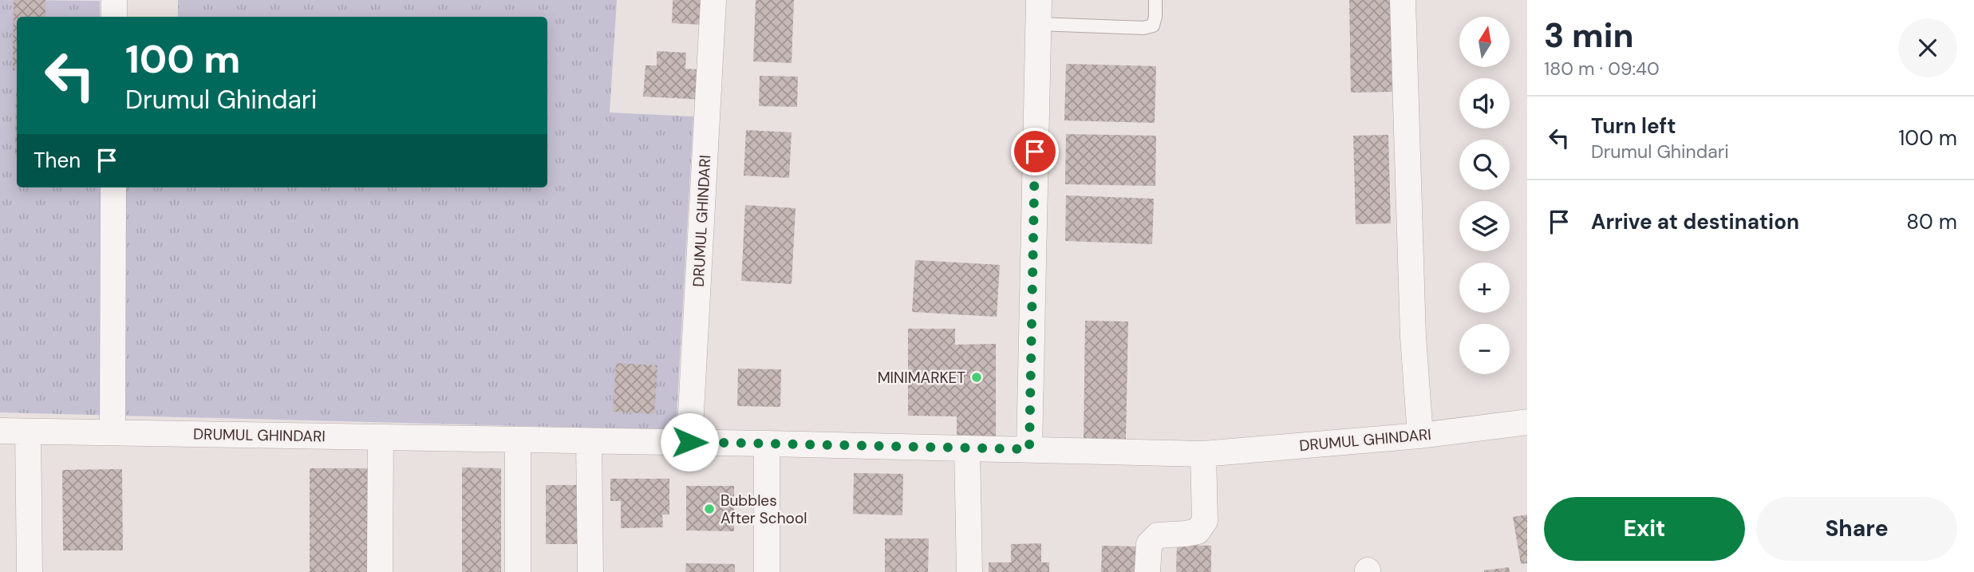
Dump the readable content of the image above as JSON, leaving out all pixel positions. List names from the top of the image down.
{
  "streets": {
    "street": ["DRUMUL GHINDARI"]
  },
  "places": ["MINIMARKET", "Bubbles After School"],
  "north": "top",
  "page": {
    "heading": ["3 min", "180 m · 09:40"],
    "map_buttons": ["+", "−"],
    "turn": ["100 m", "Drumul Ghindari"],
    "list": [
      {
        "name": "Turn left",
        "note": "Drumul Ghindari",
        "value": "100 m"
      },
      {
        "name": "Arrive at destination",
        "value": "80 m"
      }
    ],
    "then": "Then",
    "buttons": ["Exit", "Share"]
  }
}
